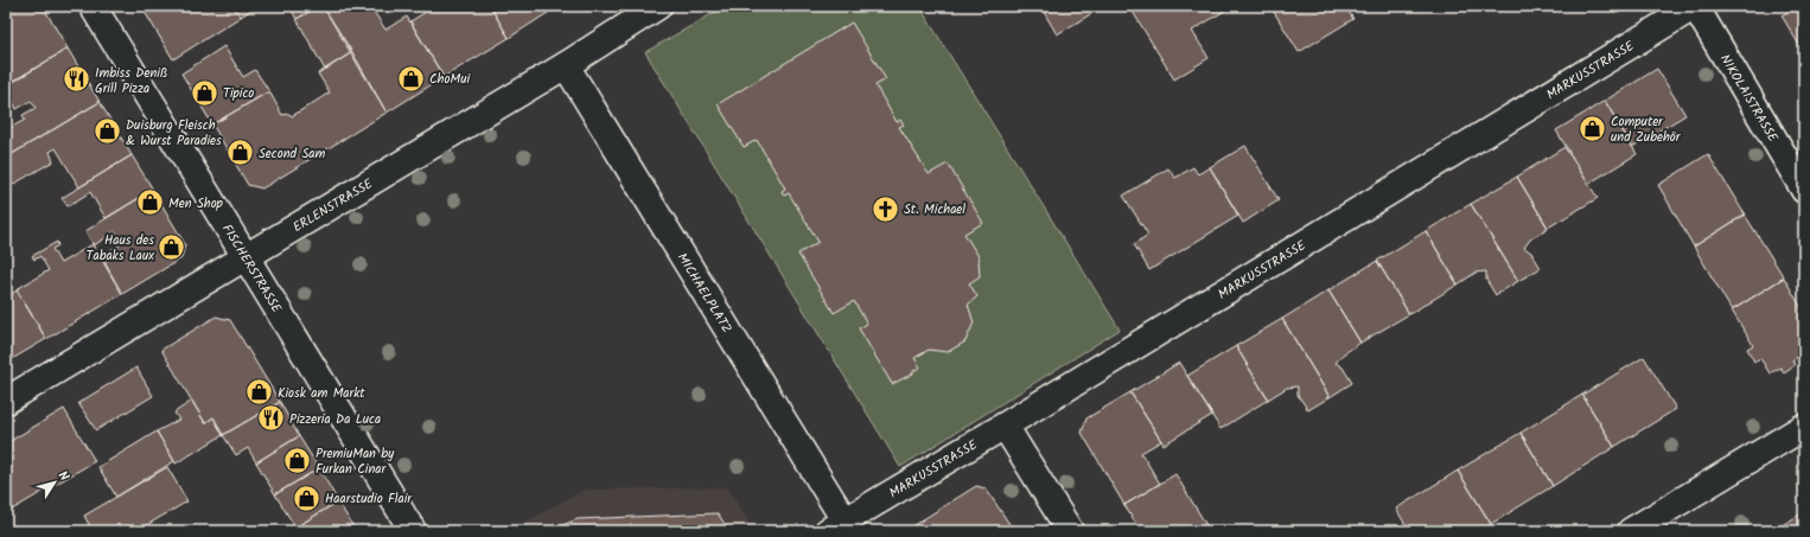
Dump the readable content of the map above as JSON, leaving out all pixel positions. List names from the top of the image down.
{
  "streets": {
    "street": [
      "MARKUSSTRASSE",
      "NIKOLAISTRASSE",
      "ERLENSTRASSE",
      "FISCHERSTRASSE",
      "MICHAELPLATZ"
    ]
  },
  "crossings": [
    ["MARKUSSTRASSE", "NIKOLAISTRASSE"],
    ["MARKUSSTRASSE", "MICHAELPLATZ"],
    ["ERLENSTRASSE", "FISCHERSTRASSE"],
    ["ERLENSTRASSE", "MICHAELPLATZ"]
  ],
  "places": {
    "shop": [
      "ChoMui",
      "Tipico",
      "Computer und Zubehör",
      "Duisburg Fleisch & Wurst Paradies",
      "Second Sam",
      "Men Shop",
      "Haus des Tabaks Laux",
      "Kiosk am Markt",
      "PremiuMan by Furkan Cinar",
      "Haarstudio Flair"
    ],
    "restaurant": ["Imbiss Deniß Grill Pizza", "Pizzeria Da Luca"],
    "church": ["St. Michael"]
  },
  "north": "top right"
}
